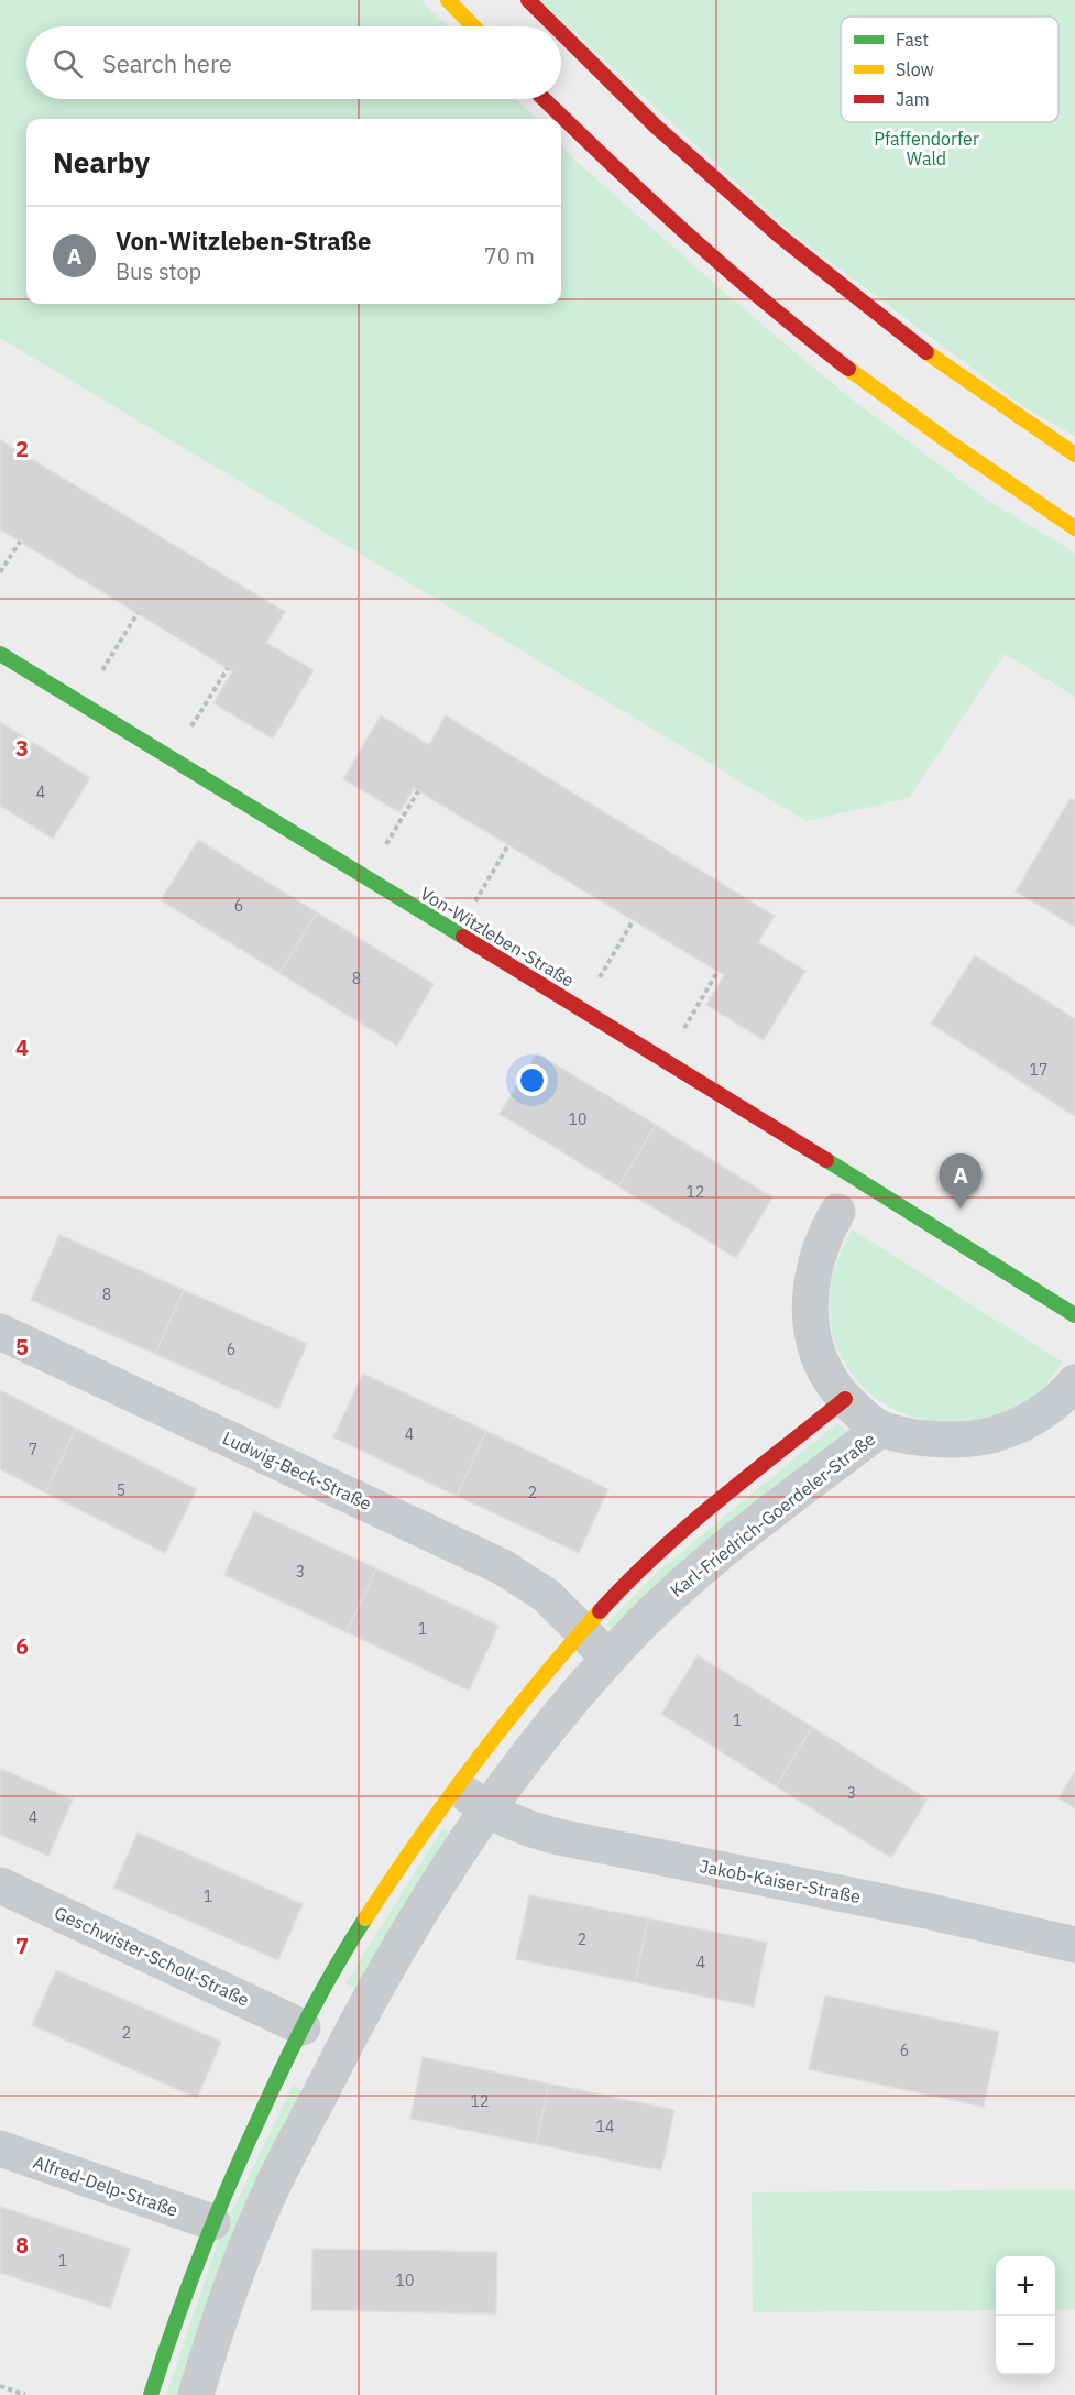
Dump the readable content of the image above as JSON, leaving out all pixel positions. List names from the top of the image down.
{
  "streets": {
    "main road": ["Von-Witzleben-Straße", "Karl-Friedrich-Goerdeler-Straße"],
    "street": [
      "Ludwig-Beck-Straße",
      "Jakob-Kaiser-Straße",
      "Geschwister-Scholl-Straße",
      "Alfred-Delp-Straße"
    ]
  },
  "crossings": [
    ["Ludwig-Beck-Straße", "Karl-Friedrich-Goerdeler-Straße"],
    ["Karl-Friedrich-Goerdeler-Straße", "Jakob-Kaiser-Straße"],
    ["Karl-Friedrich-Goerdeler-Straße", "Geschwister-Scholl-Straße"],
    ["Karl-Friedrich-Goerdeler-Straße", "Alfred-Delp-Straße"]
  ],
  "parks": ["Pfaffendorfer Wald"],
  "house_numbers": [
    "4",
    "6",
    "8",
    "17",
    "10",
    "12",
    "8",
    "6",
    "4",
    "7",
    "5",
    "2",
    "3",
    "1",
    "1",
    "3",
    "4",
    "1",
    "2",
    "4",
    "2",
    "6",
    "12",
    "14",
    "1",
    "10"
  ],
  "legend": ["Fast", "Slow", "Jam"],
  "page": {
    "search": "Search here",
    "heading": "Nearby",
    "list": [
      {
        "mark": "A",
        "name": "Von-Witzleben-Straße",
        "note": "Bus stop",
        "value": "70 m"
      }
    ],
    "pins": "A",
    "map_buttons": ["+", "−"]
  },
  "grid": {
    "rows": [
      "2",
      "3",
      "4",
      "5",
      "6",
      "7",
      "8"
    ]
  }
}
